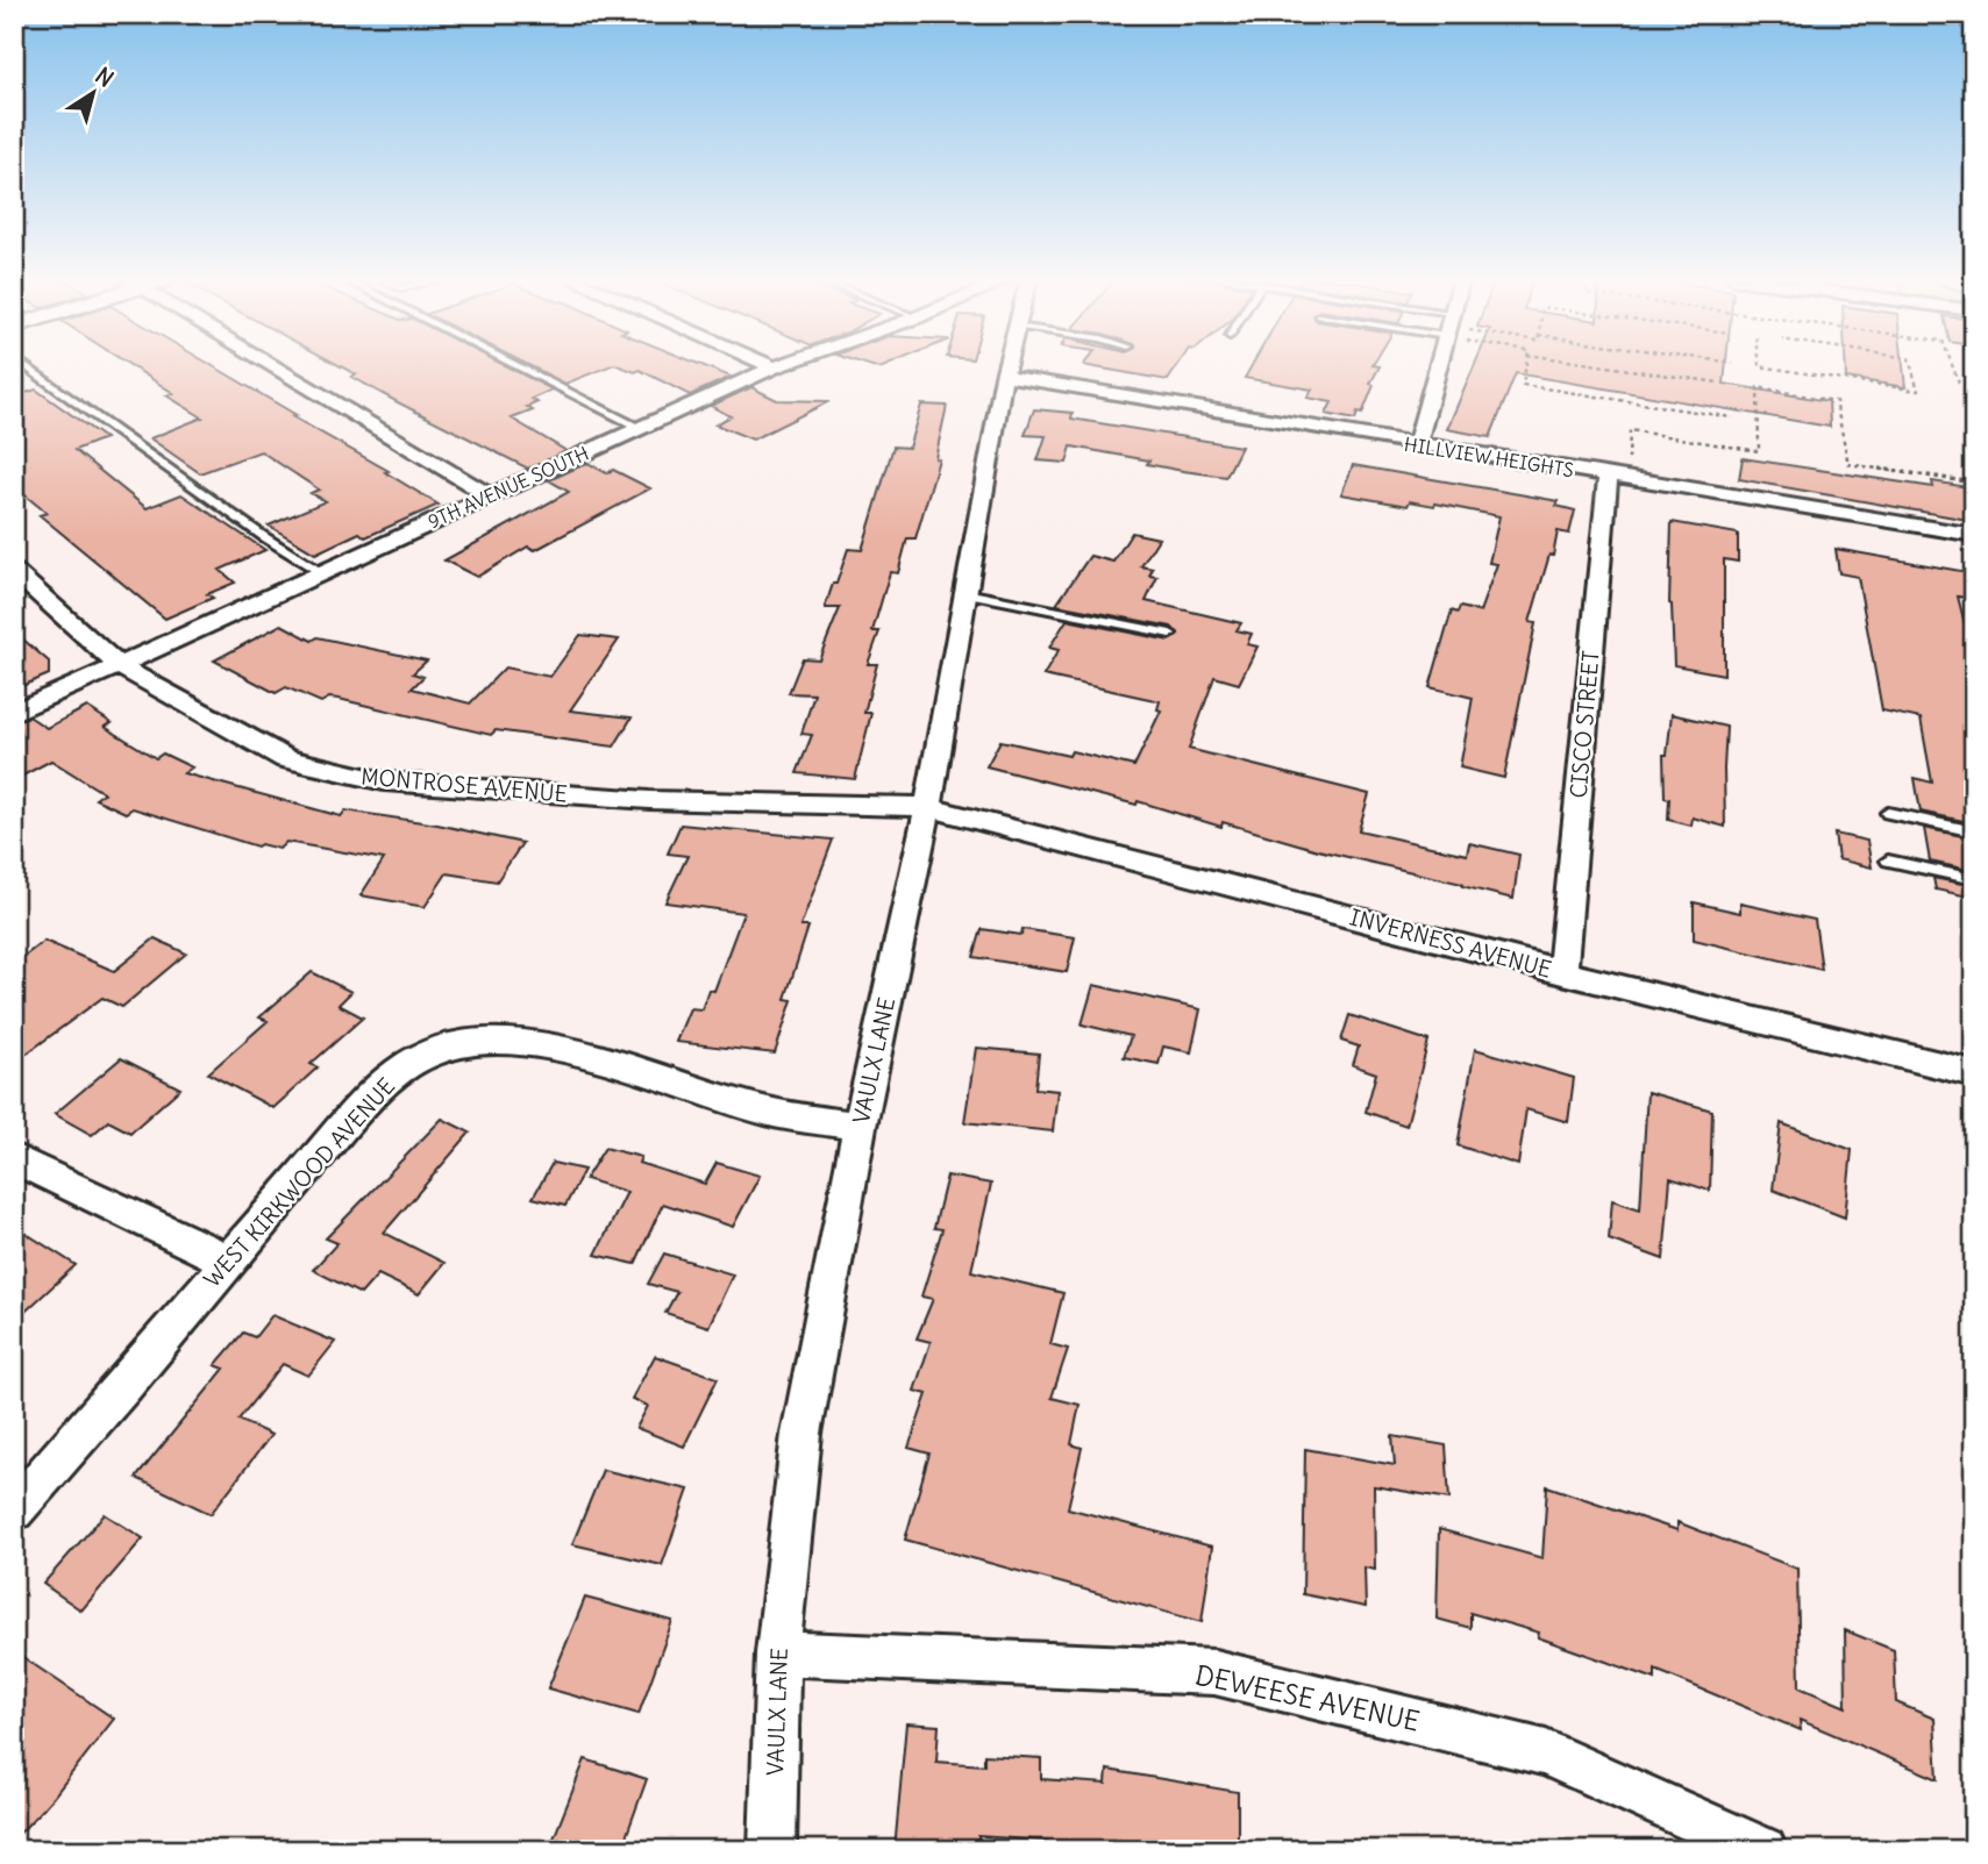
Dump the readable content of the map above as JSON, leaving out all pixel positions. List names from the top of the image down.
{
  "streets": {
    "street": [
      "HILLVIEW HEIGHTS",
      "9TH AVENUE SOUTH",
      "CISCO STREET",
      "MONTROSE AVENUE",
      "INVERNESS AVENUE",
      "VAULX LANE",
      "WEST KIRKWOOD AVENUE",
      "DEWEESE AVENUE"
    ]
  },
  "crossings": [
    ["HILLVIEW HEIGHTS", "CISCO STREET"],
    ["HILLVIEW HEIGHTS", "VAULX LANE"],
    ["9TH AVENUE SOUTH", "MONTROSE AVENUE"],
    ["CISCO STREET", "INVERNESS AVENUE"],
    ["MONTROSE AVENUE", "INVERNESS AVENUE"],
    ["MONTROSE AVENUE", "VAULX LANE"],
    ["INVERNESS AVENUE", "VAULX LANE"],
    ["VAULX LANE", "WEST KIRKWOOD AVENUE"],
    ["VAULX LANE", "DEWEESE AVENUE"]
  ],
  "north": "top right"
}
